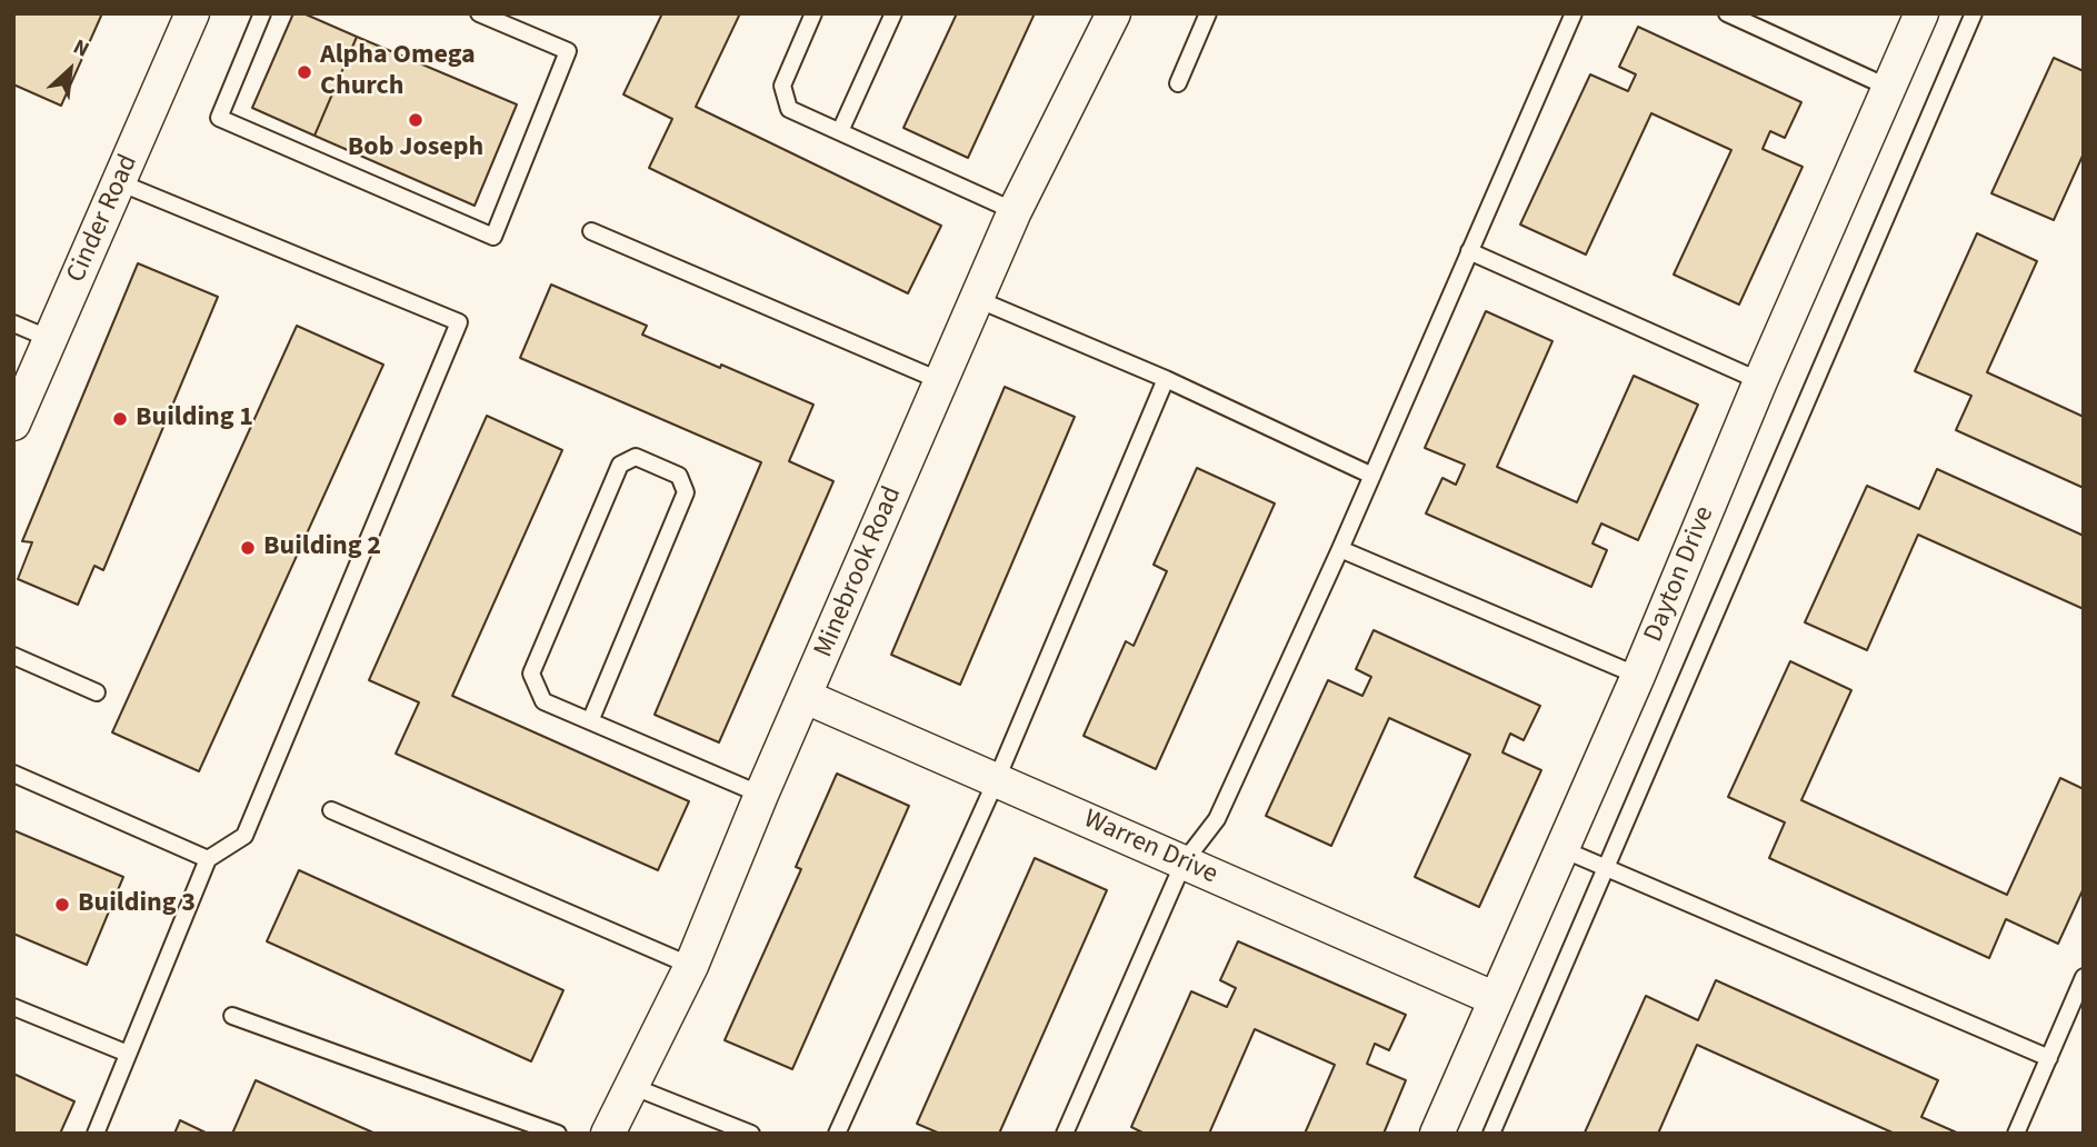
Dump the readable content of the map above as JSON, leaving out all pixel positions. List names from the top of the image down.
{
  "streets": {
    "street": [
      "Cinder Road",
      "Minebrook Road",
      "Dayton Drive",
      "Warren Drive"
    ]
  },
  "crossings": [
    ["Minebrook Road", "Warren Drive"],
    ["Dayton Drive", "Warren Drive"]
  ],
  "places": [
    "Alpha Omega Church",
    "Bob Joseph",
    "Building 1",
    "Building 2",
    "Building 3"
  ],
  "north": "top right"
}
